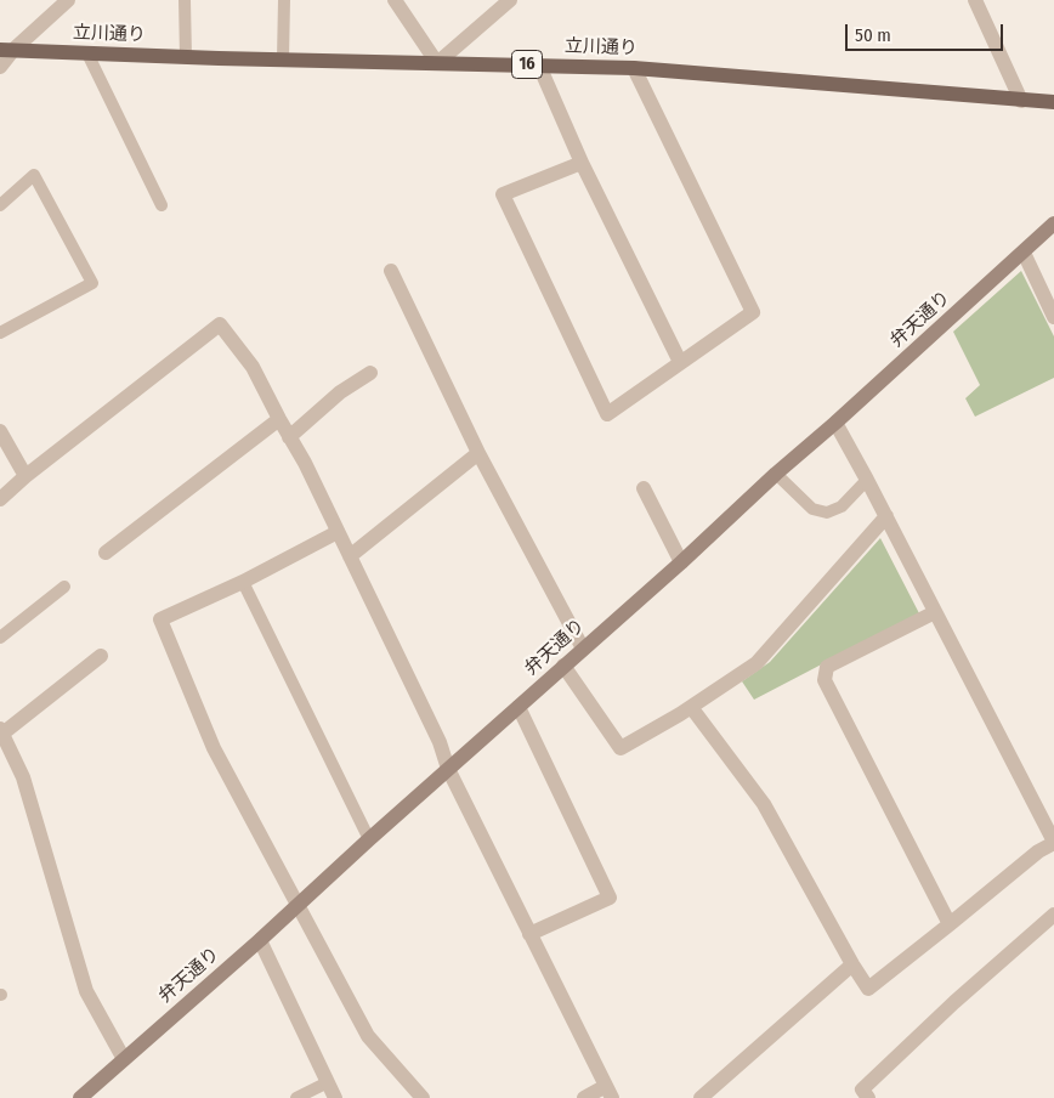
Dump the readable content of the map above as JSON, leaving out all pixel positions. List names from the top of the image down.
{
  "streets": {
    "main road": ["立川通り", "16"],
    "street": ["弁天通り"]
  },
  "scale_bar": "50 m"
}
